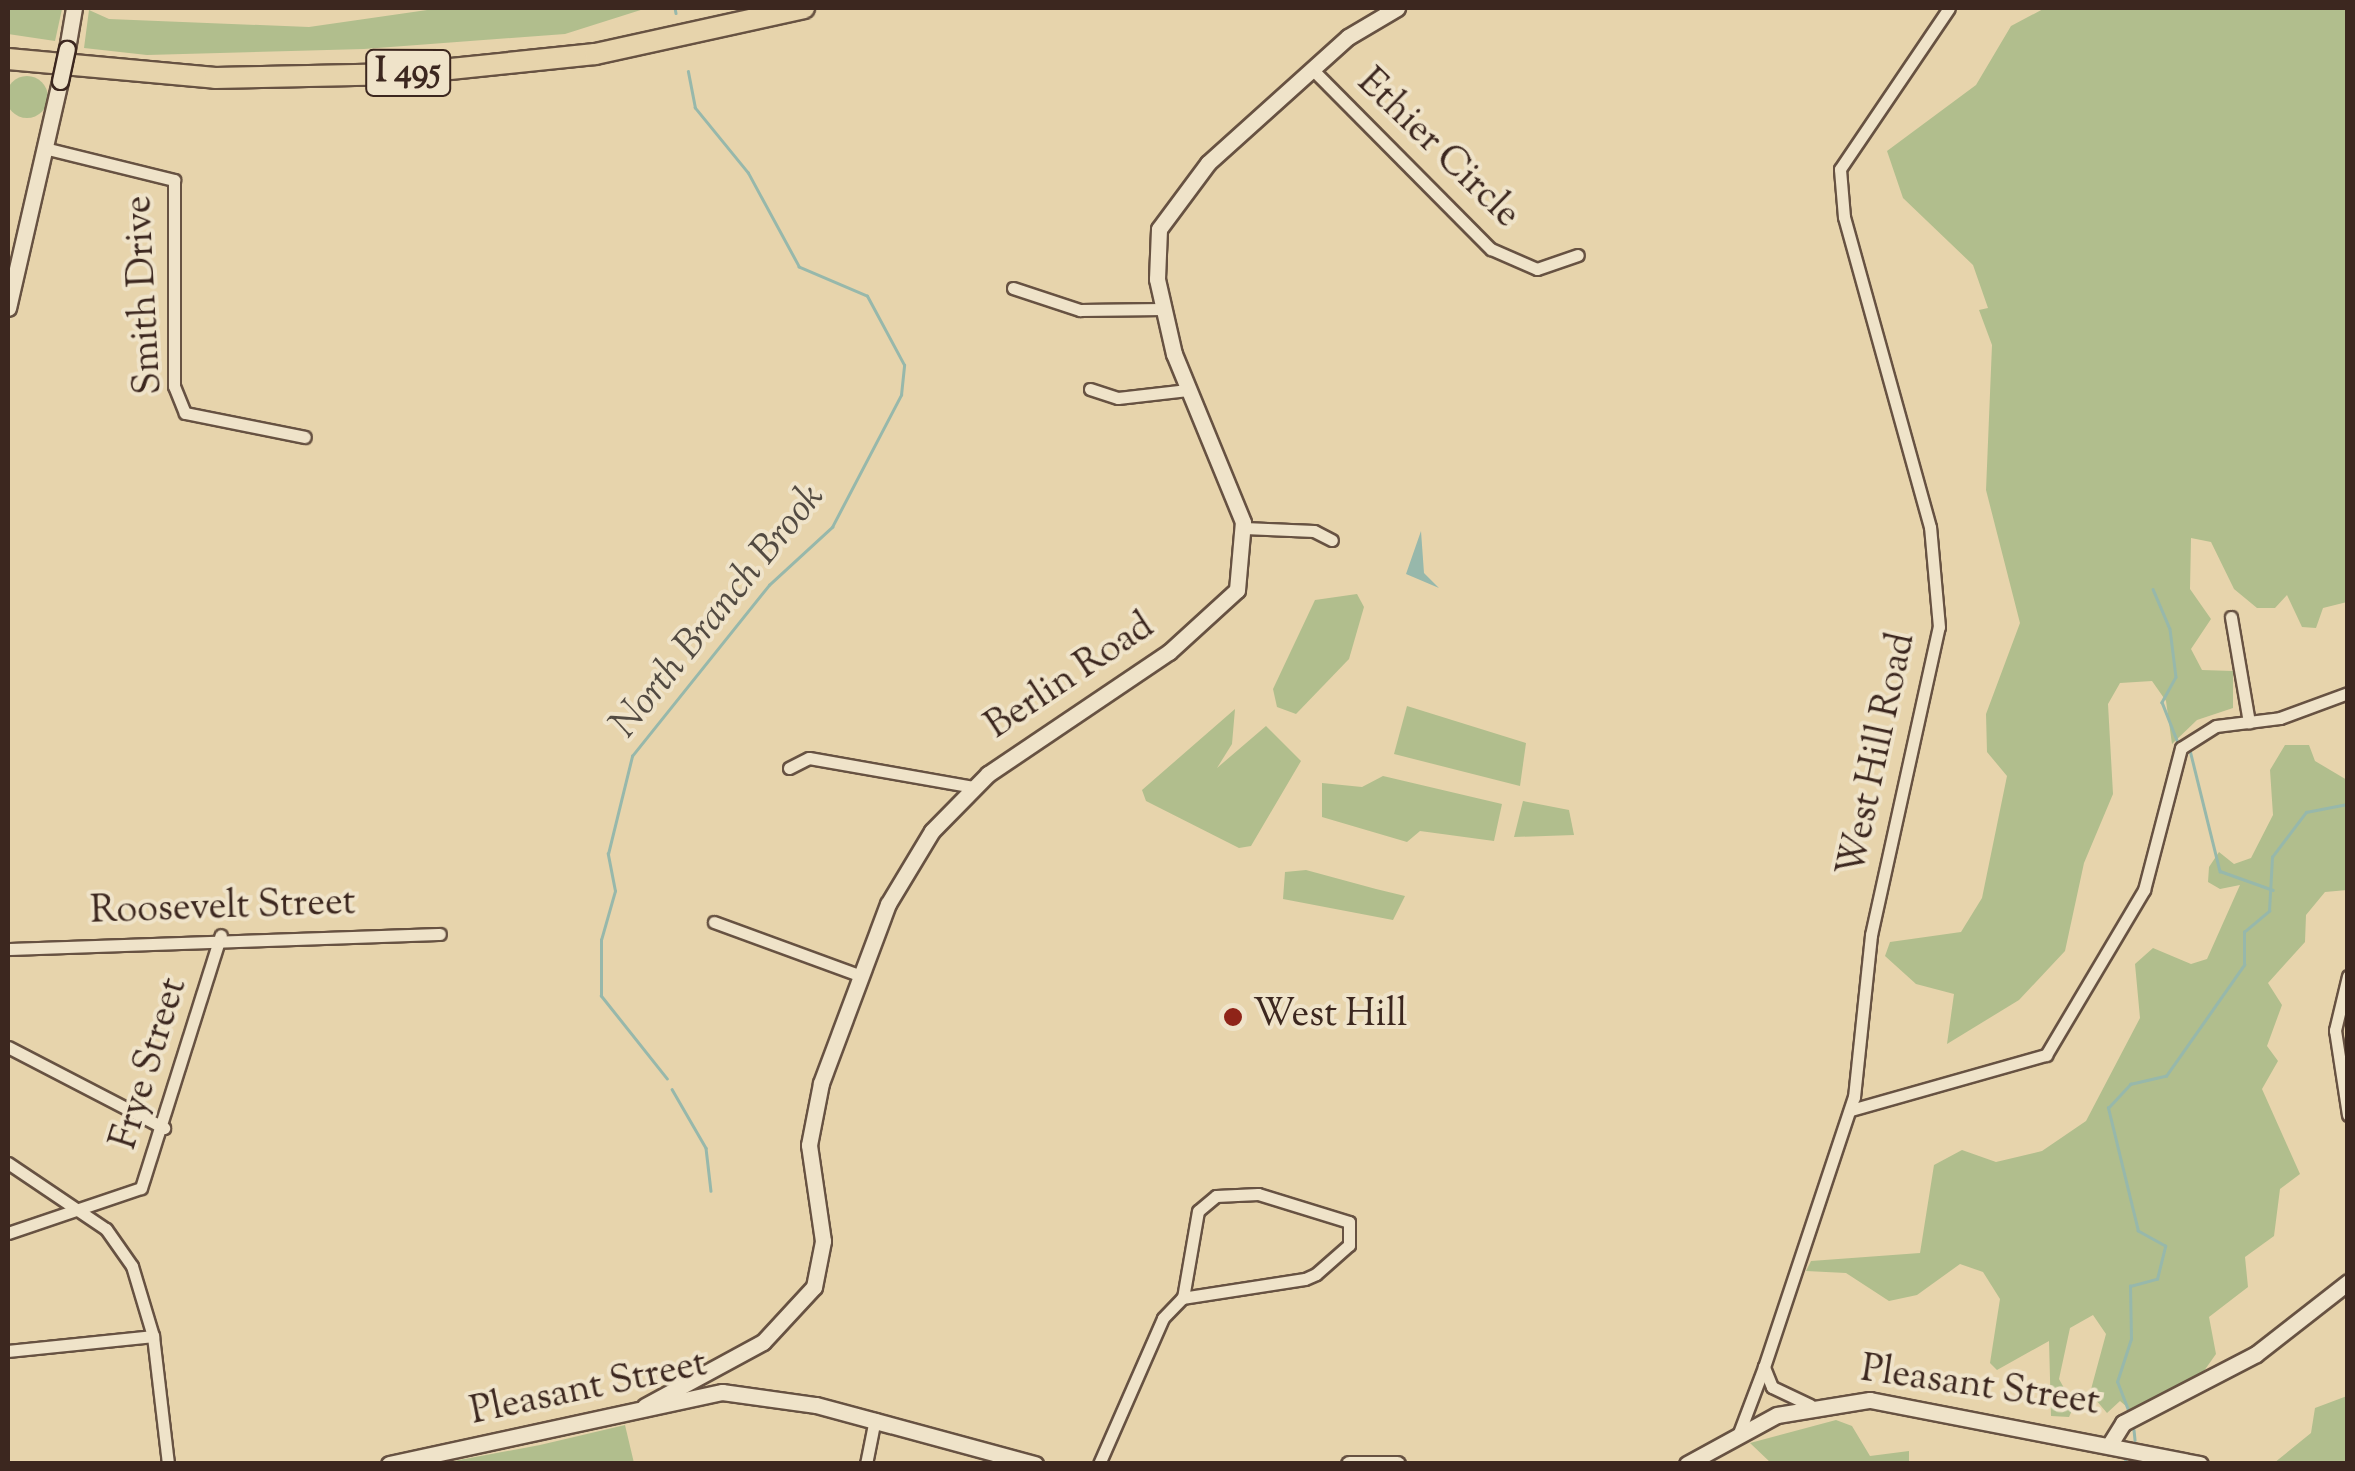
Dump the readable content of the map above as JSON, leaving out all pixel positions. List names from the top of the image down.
{
  "streets": {
    "highway": ["I 495"],
    "street": [
      "Ethier Circle",
      "Smith Drive",
      "Berlin Road",
      "West Hill Road",
      "Roosevelt Street",
      "Frye Street",
      "Pleasant Street"
    ]
  },
  "crossings": [
    ["Ethier Circle", "Berlin Road"],
    ["Berlin Road", "Pleasant Street"],
    ["West Hill Road", "Pleasant Street"],
    ["Roosevelt Street", "Frye Street"]
  ],
  "water": ["North Branch Brook"],
  "places": ["West Hill"]
}
